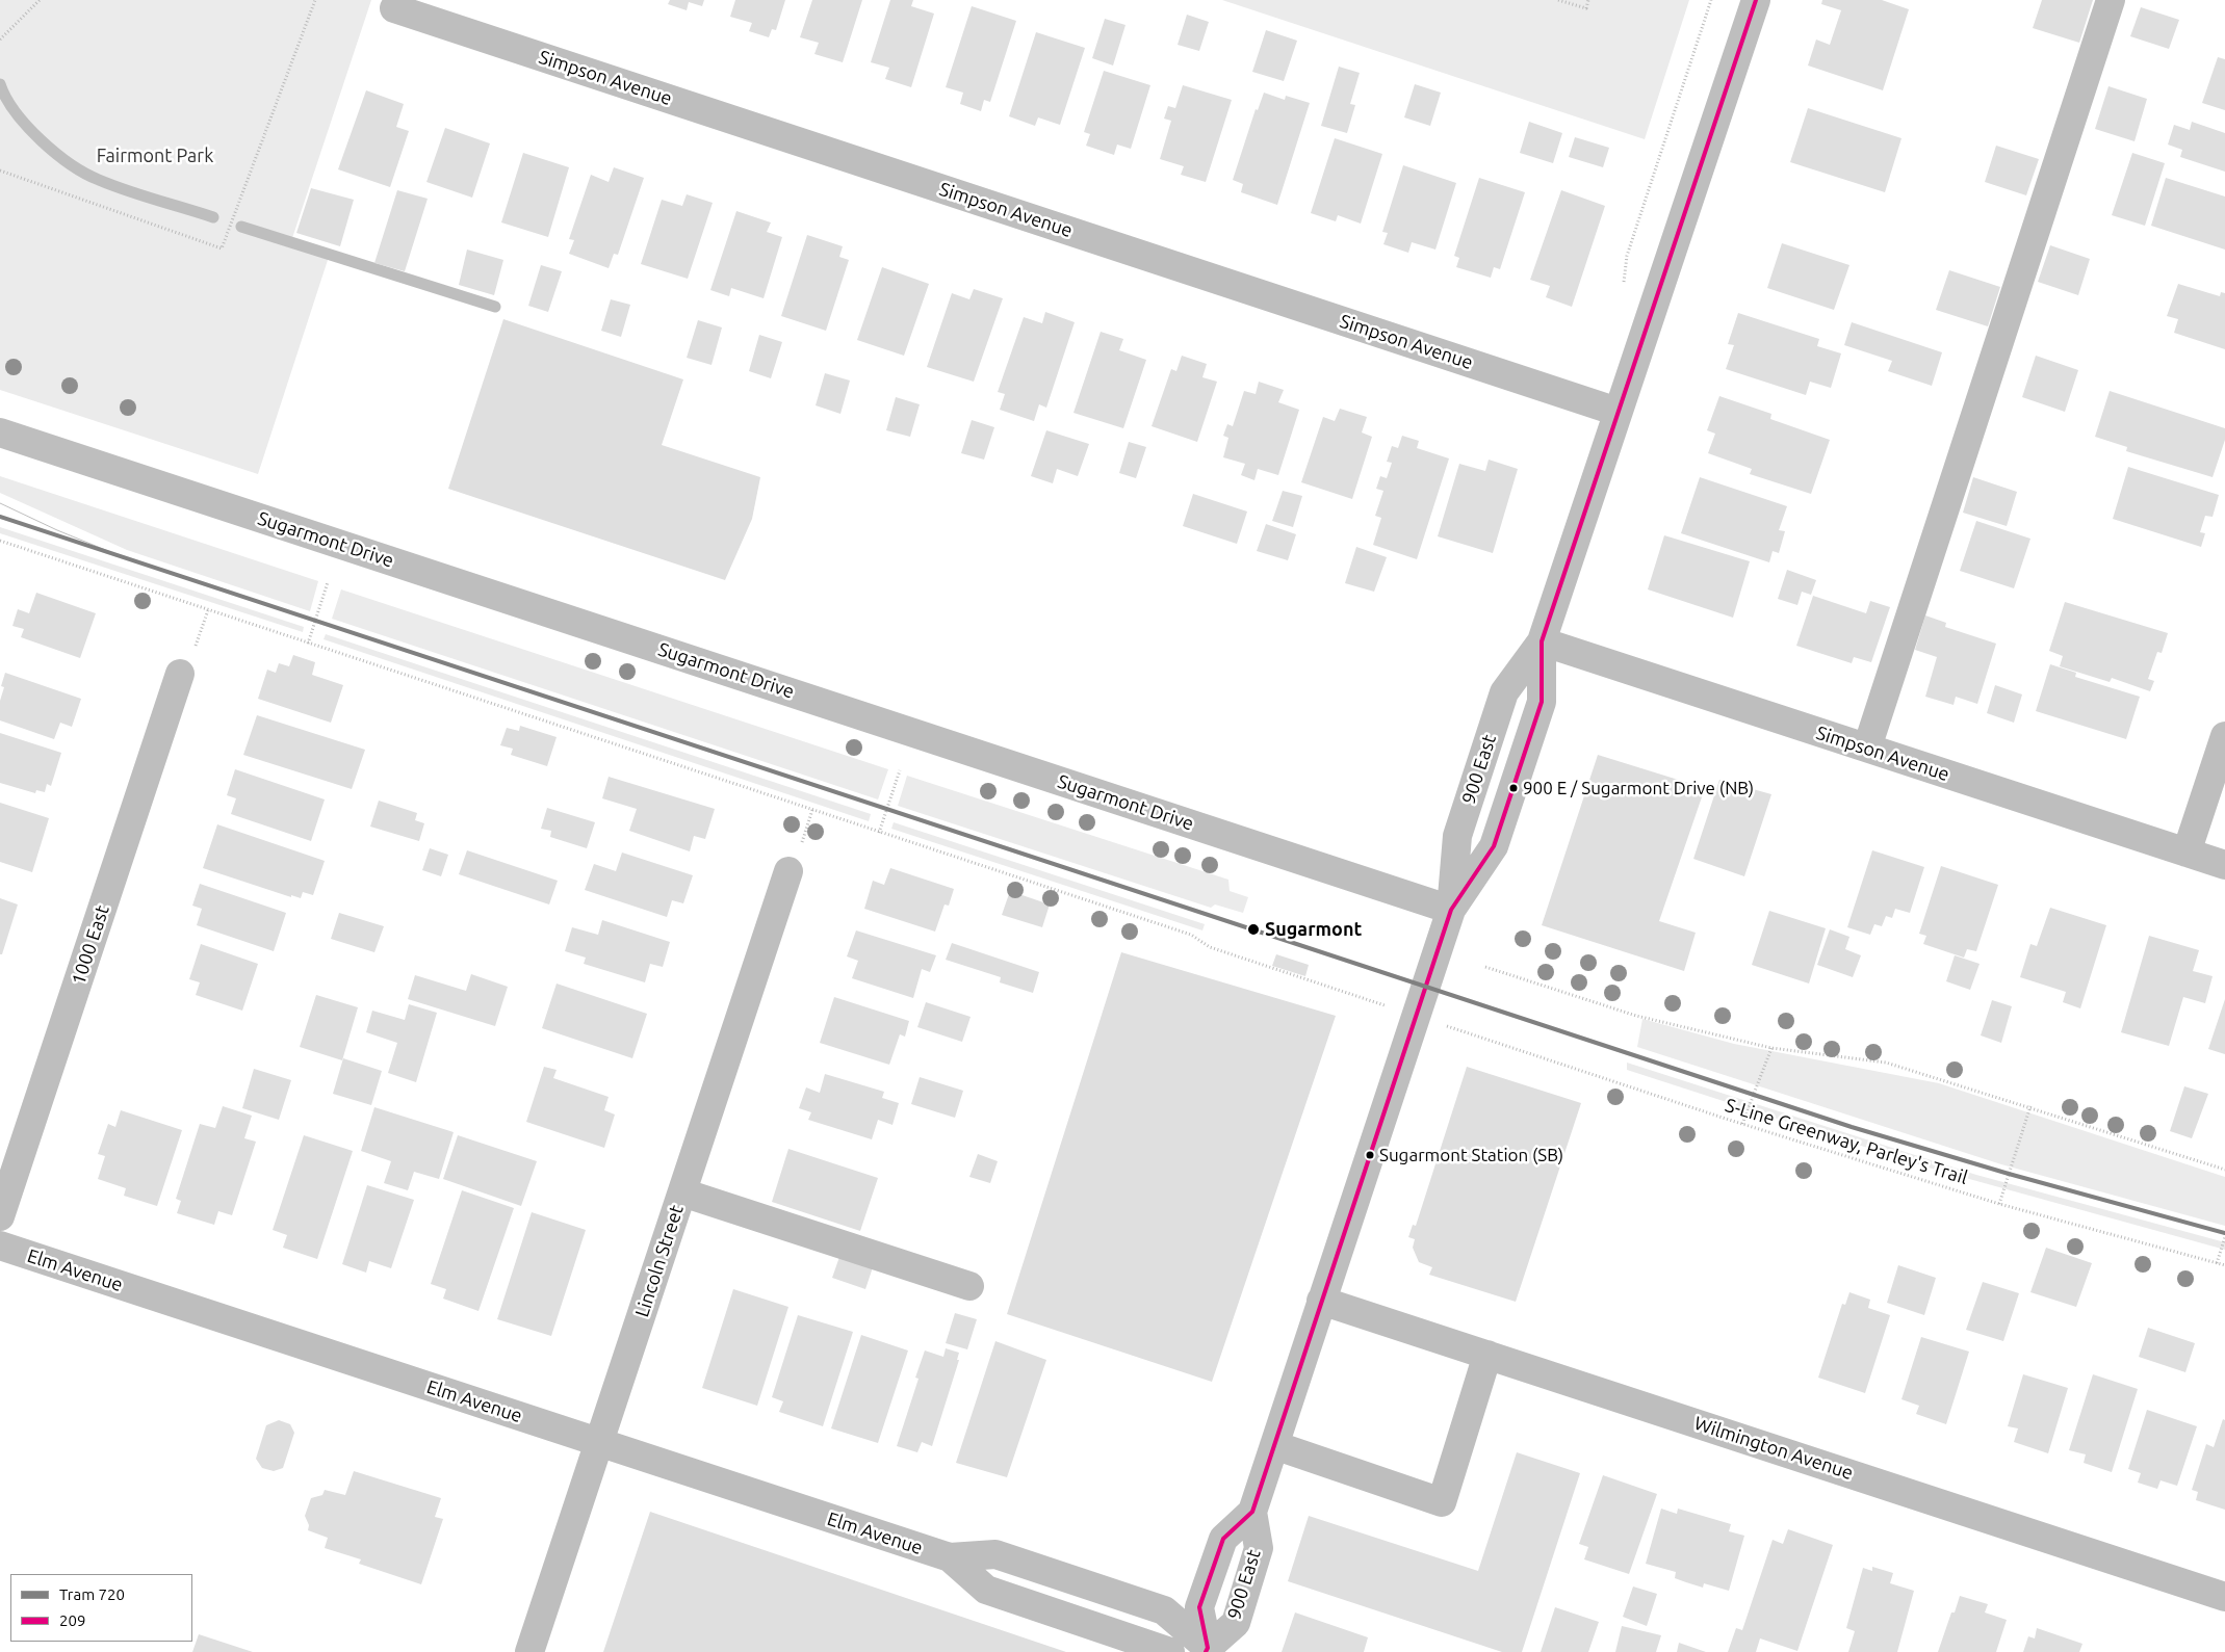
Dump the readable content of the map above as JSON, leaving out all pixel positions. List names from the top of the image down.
{
  "streets": {
    "street": [
      "Simpson Avenue",
      "Sugarmont Drive",
      "900 East",
      "1000 East",
      "Lincoln Street",
      "Elm Avenue",
      "Wilmington Avenue"
    ],
    "path": ["S-Line Greenway, Parley's Trail"]
  },
  "crossings": [
    ["Simpson Avenue", "900 East"],
    ["Sugarmont Drive", "900 East"],
    ["900 East", "Elm Avenue"],
    ["900 East", "Wilmington Avenue"],
    ["Lincoln Street", "Elm Avenue"]
  ],
  "parks": ["Fairmont Park"],
  "places": ["900 E / Sugarmont Drive (NB)", "Sugarmont", "Sugarmont Station (SB)"],
  "lines": ["transit line 209", "tram line 720"],
  "legend": ["Tram 720", "209"]
}
